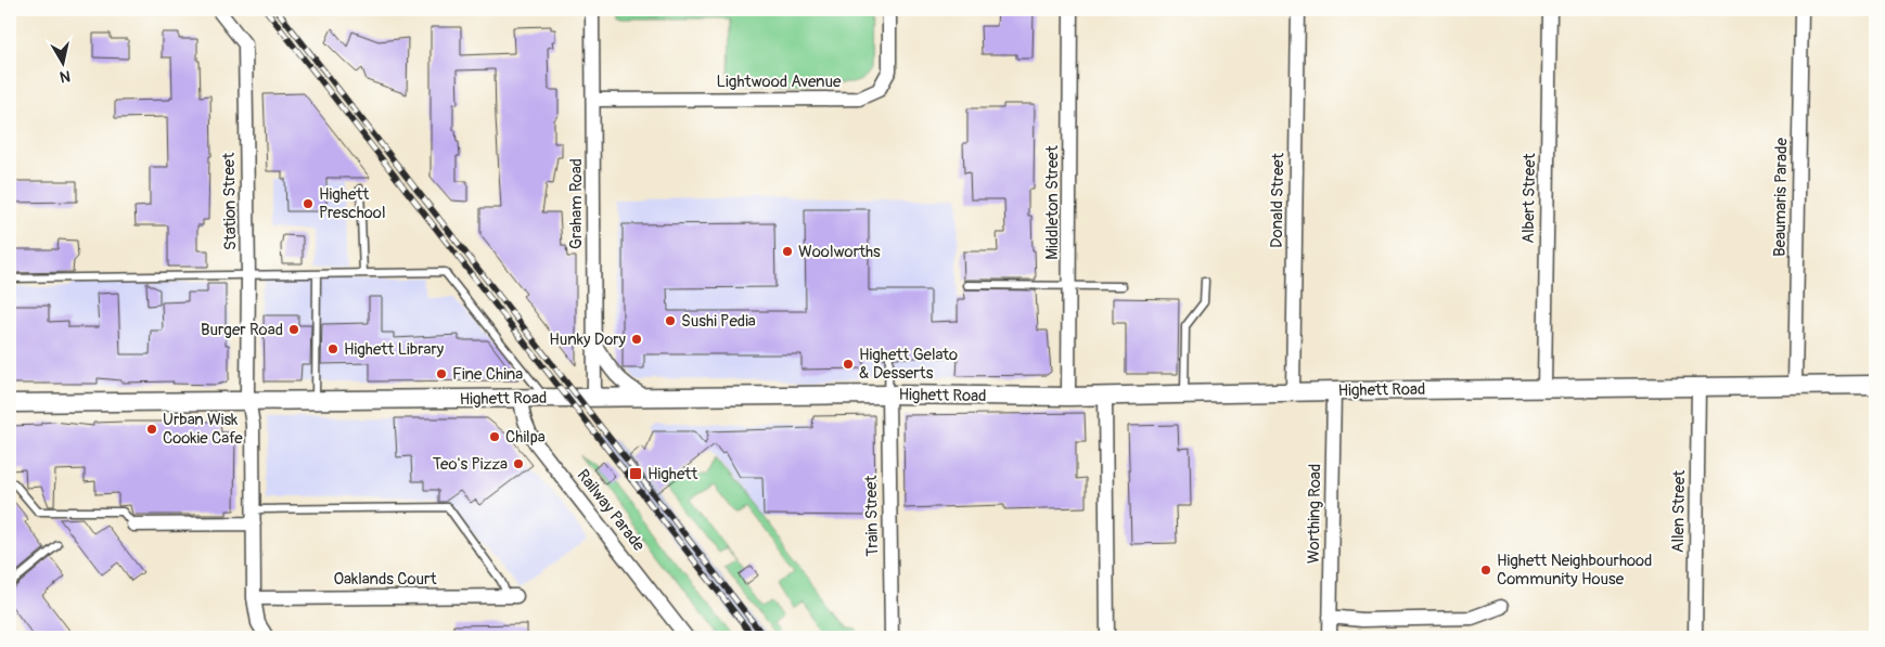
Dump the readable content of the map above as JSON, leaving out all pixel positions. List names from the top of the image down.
{
  "streets": {
    "street": [
      "Lightwood Avenue",
      "Beaumaris Parade",
      "Albert Street",
      "Donald Street",
      "Station Street",
      "Middleton Street",
      "Graham Road",
      "Highett Road",
      "Railway Parade",
      "Allen Street",
      "Worthing Road",
      "Train Street",
      "Oaklands Court"
    ]
  },
  "crossings": [
    ["Lightwood Avenue", "Graham Road"],
    ["Beaumaris Parade", "Highett Road"],
    ["Albert Street", "Highett Road"],
    ["Donald Street", "Highett Road"],
    ["Station Street", "Highett Road"],
    ["Station Street", "Oaklands Court"],
    ["Middleton Street", "Highett Road"],
    ["Graham Road", "Highett Road"],
    ["Highett Road", "Railway Parade"],
    ["Highett Road", "Allen Street"],
    ["Highett Road", "Worthing Road"],
    ["Highett Road", "Train Street"]
  ],
  "places": {
    "other": [
      "Highett Preschool",
      "Woolworths",
      "Sushi Pedia",
      "Burger Road",
      "Hunky Dory",
      "Highett Library",
      "Highett Gelato & Desserts",
      "Fine China",
      "Urban Wisk Cookie Cafe",
      "Chilpa",
      "Teo's Pizza",
      "Highett Neighbourhood Community House"
    ],
    "transit": ["Highett"]
  },
  "north": "bottom"
}
